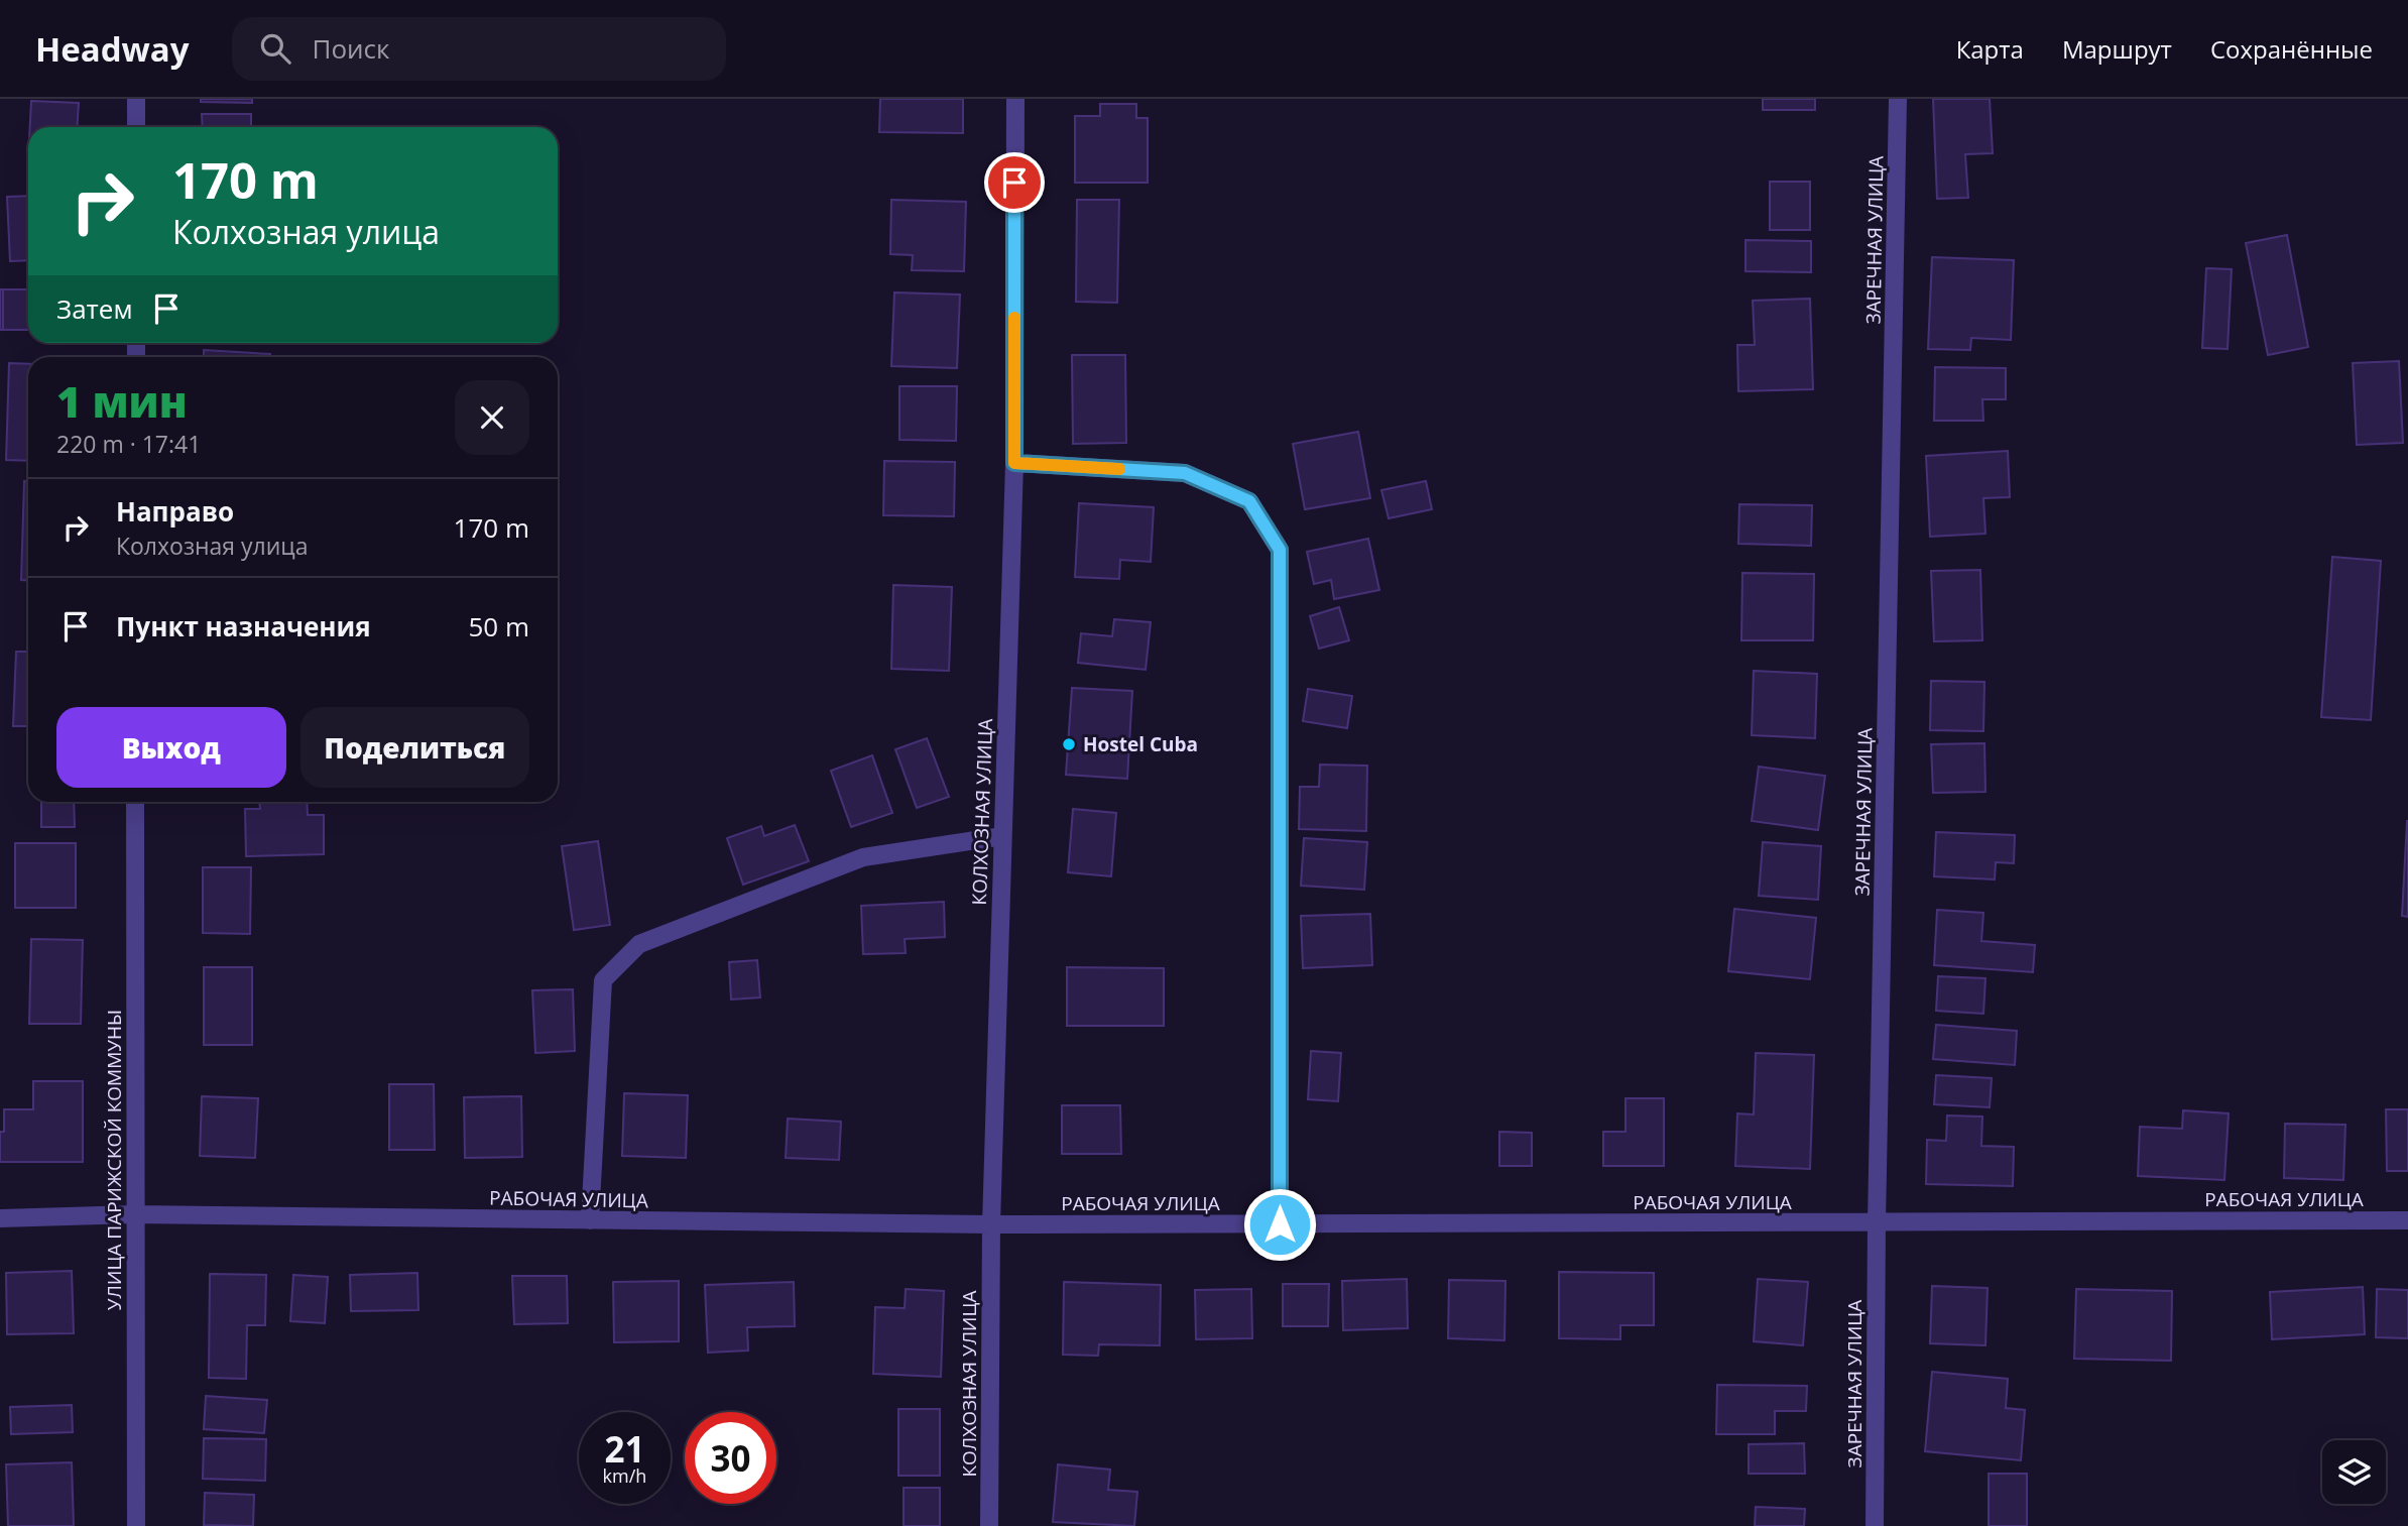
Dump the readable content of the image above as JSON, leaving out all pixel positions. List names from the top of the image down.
{
  "streets": {
    "street": [
      "ЗАРЕЧНАЯ УЛИЦА",
      "КОЛХОЗНАЯ УЛИЦА",
      "УЛИЦА ПАРИЖСКОЙ КОММУНЫ",
      "РАБОЧАЯ УЛИЦА"
    ]
  },
  "crossings": [
    ["ЗАРЕЧНАЯ УЛИЦА", "РАБОЧАЯ УЛИЦА"],
    ["КОЛХОЗНАЯ УЛИЦА", "РАБОЧАЯ УЛИЦА"],
    ["УЛИЦА ПАРИЖСКОЙ КОММУНЫ", "РАБОЧАЯ УЛИЦА"]
  ],
  "places": ["Hostel Cuba"],
  "page": {
    "header": "Headway",
    "search": "Поиск",
    "nav": ["Карта", "Маршрут", "Сохранённые"],
    "turn": ["170 m", "Колхозная улица"],
    "then": "Затем",
    "heading": ["1 мин", "220 m · 17:41"],
    "list": [
      {
        "name": "Направо",
        "note": "Колхозная улица",
        "value": "170 m"
      },
      {
        "name": "Пункт назначения",
        "value": "50 m"
      }
    ],
    "buttons": ["Выход", "Поделиться"],
    "speed": "21 km/h",
    "limit": "30"
  }
}
